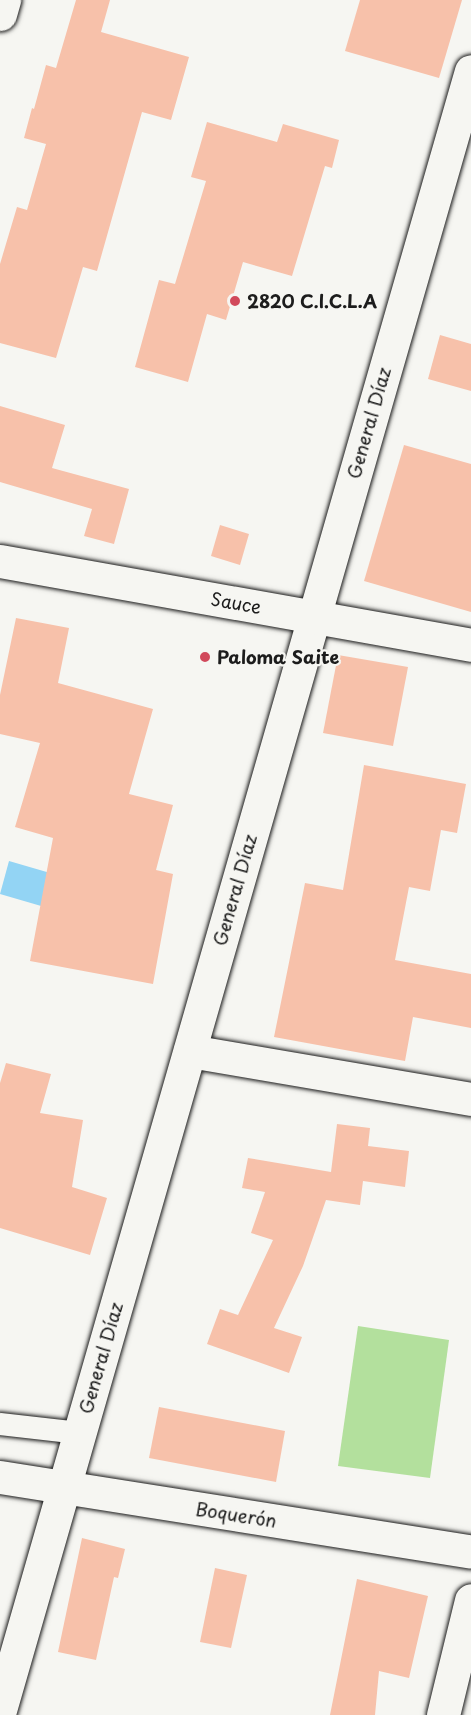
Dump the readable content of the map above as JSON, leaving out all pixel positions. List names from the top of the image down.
{
  "streets": {
    "street": ["General Díaz", "Sauce", "Boquerón"]
  },
  "crossings": [
    ["General Díaz", "Sauce"],
    ["General Díaz", "Boquerón"]
  ],
  "places": ["2820 C.I.C.L.A", "Paloma Saite"]
}
